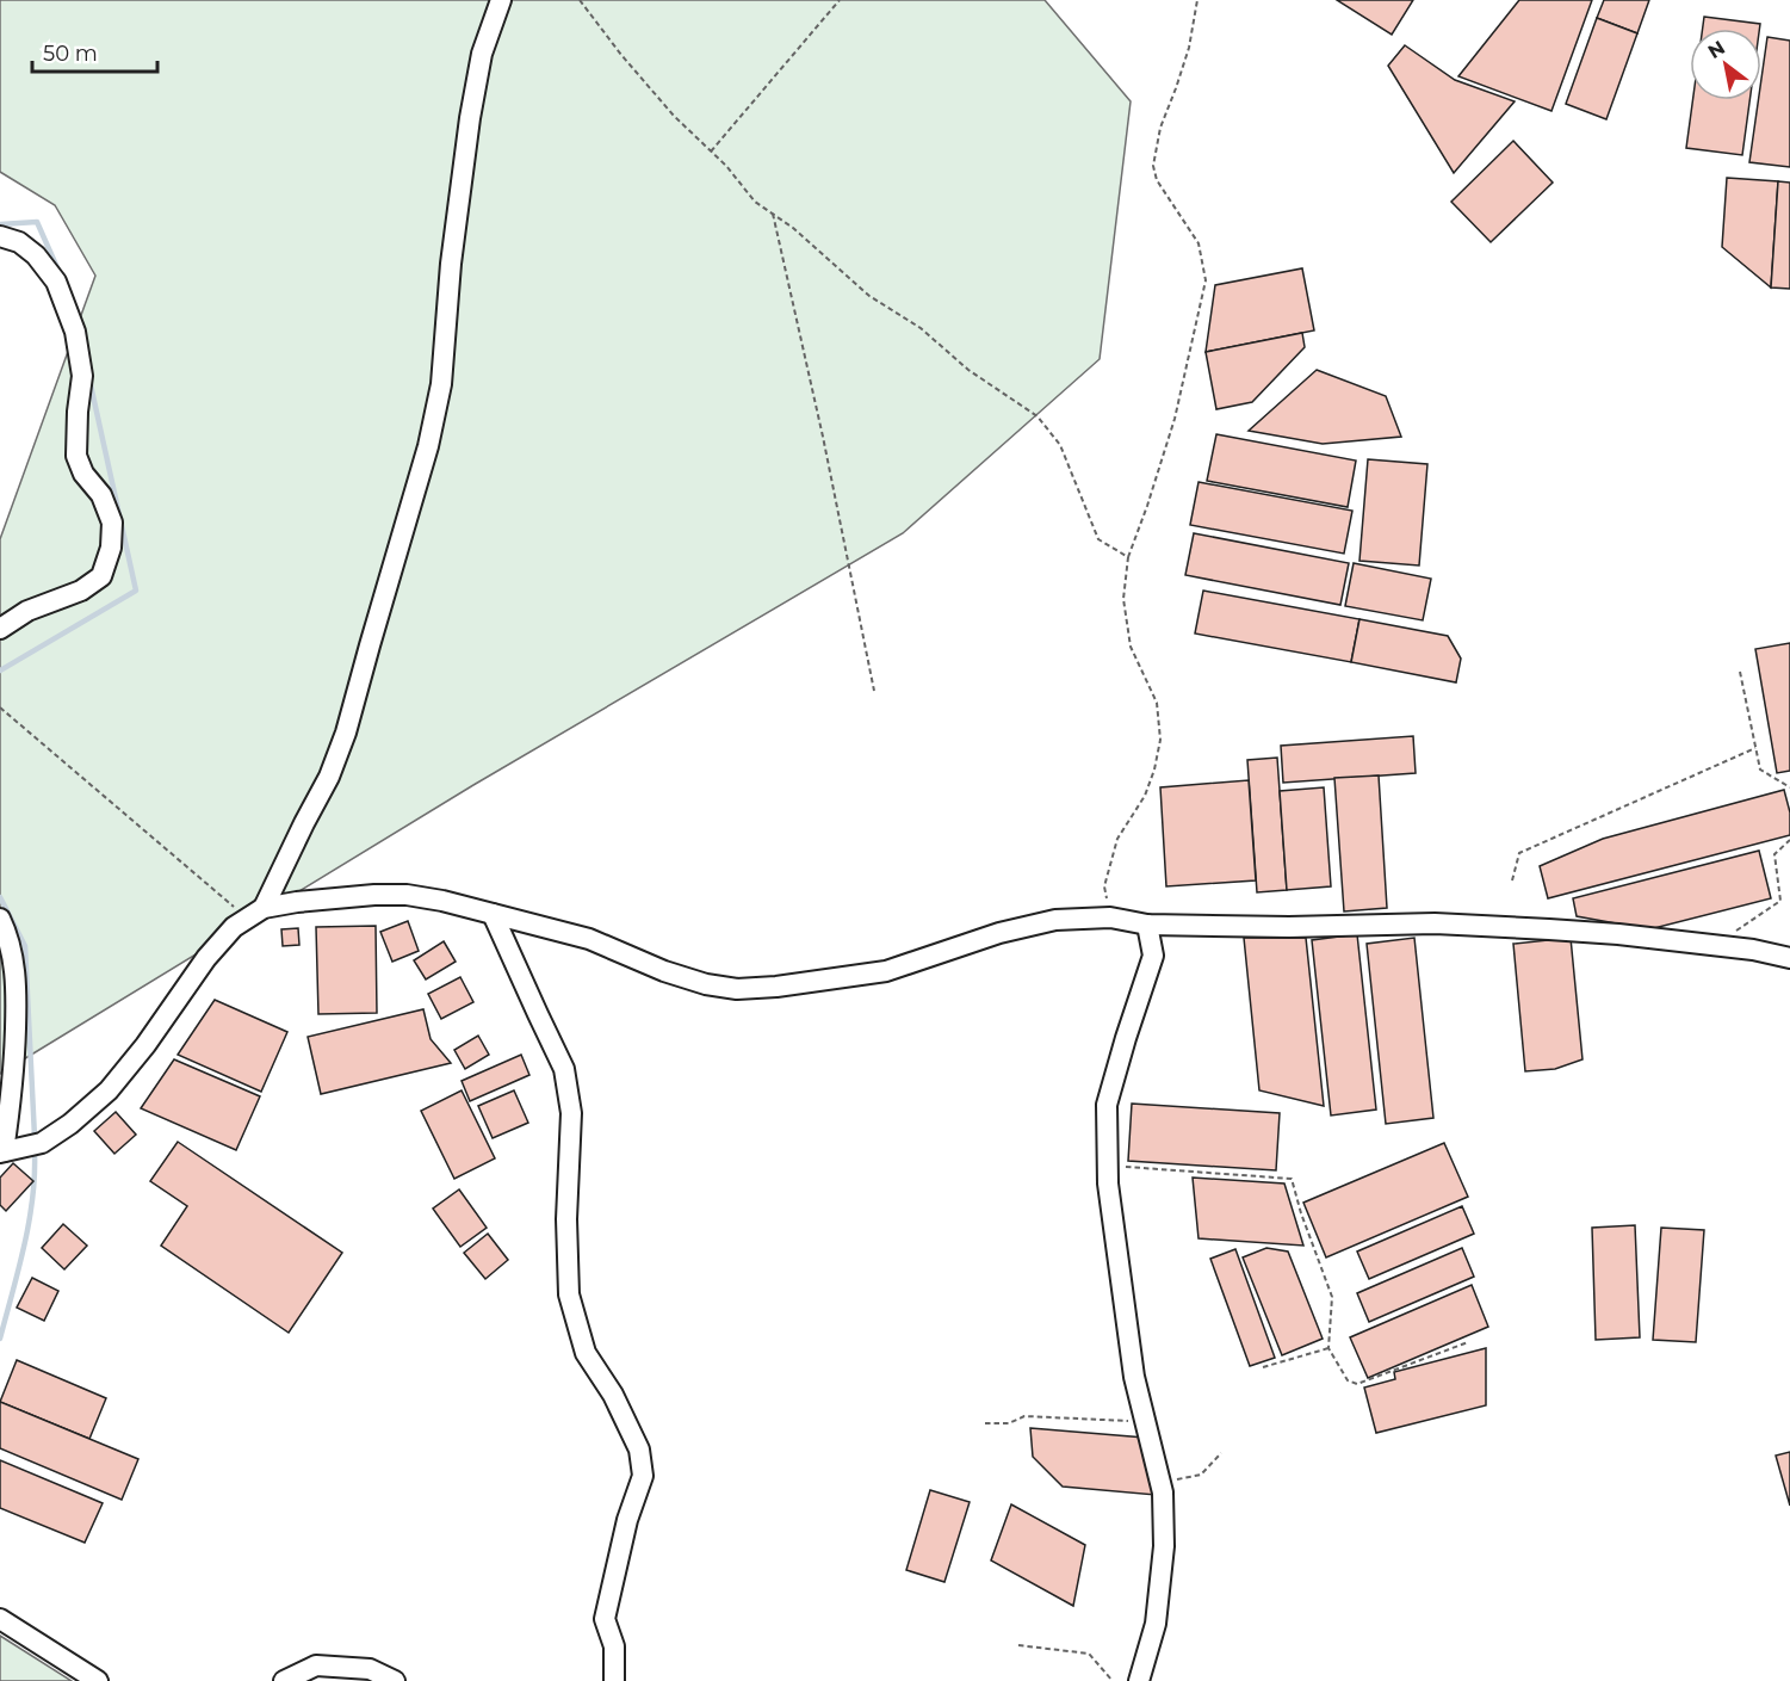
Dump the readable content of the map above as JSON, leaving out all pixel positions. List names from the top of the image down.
{
  "scale_bar": "50 m",
  "north": "top left"
}
